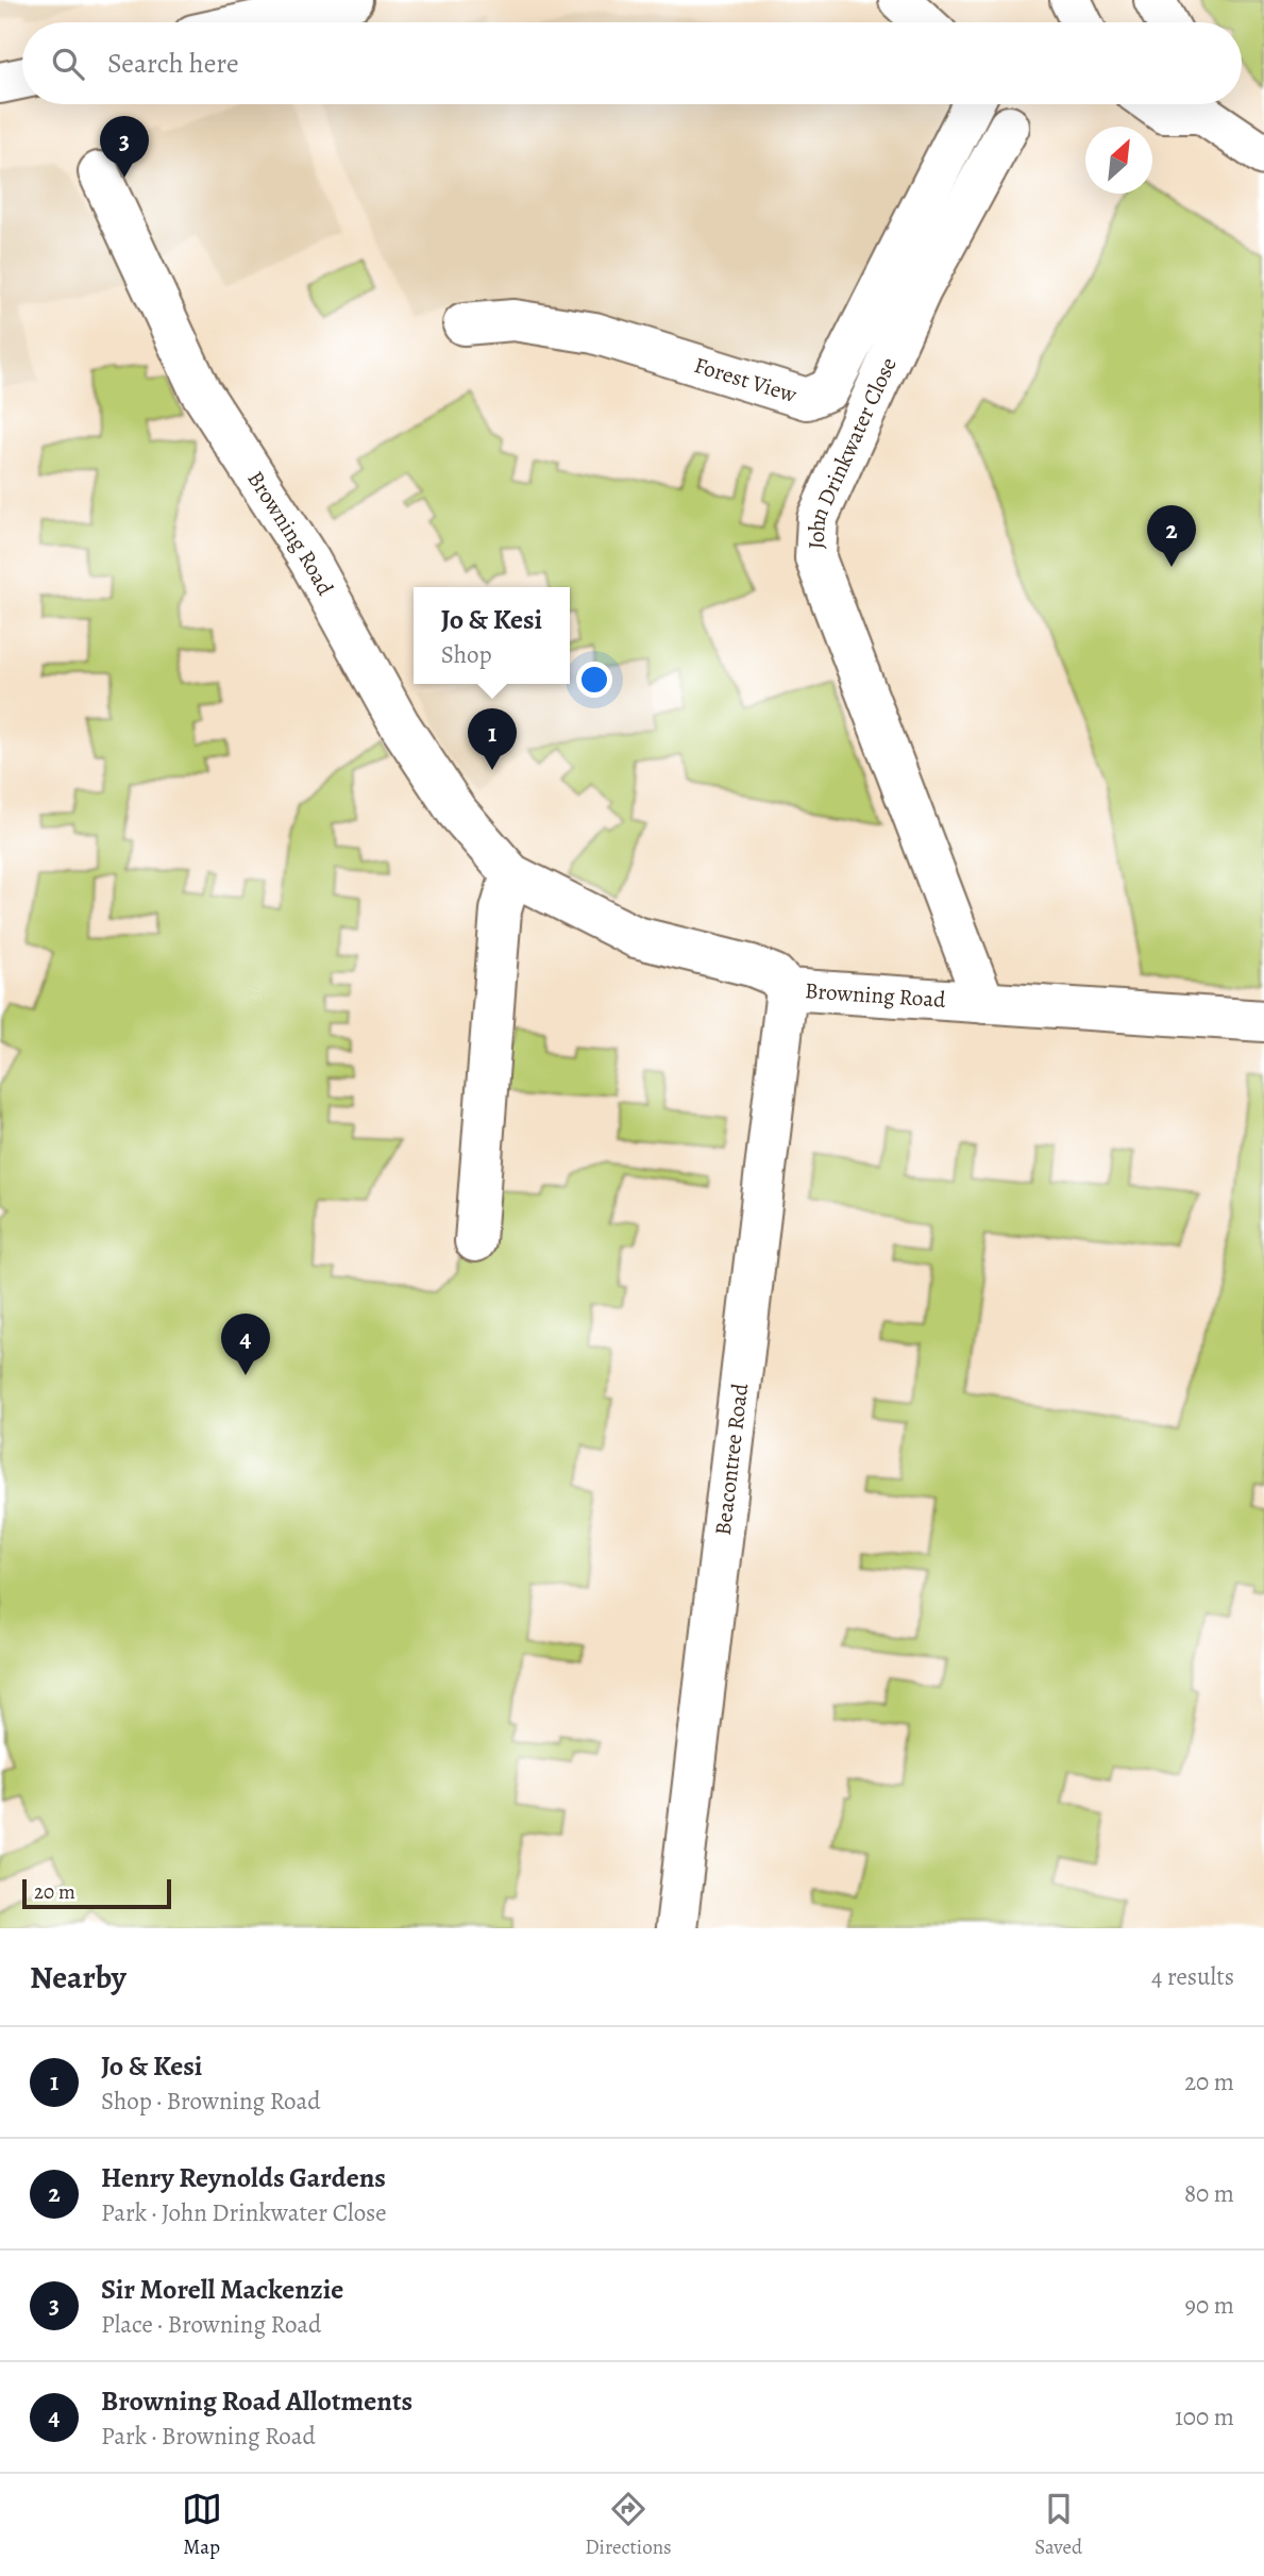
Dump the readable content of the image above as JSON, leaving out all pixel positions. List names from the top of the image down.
{
  "streets": {
    "street": [
      "Forest View",
      "John Drinkwater Close",
      "Browning Road",
      "Beacontree Road"
    ]
  },
  "crossings": [
    ["John Drinkwater Close", "Browning Road"],
    ["Browning Road", "Beacontree Road"]
  ],
  "scale_bar": "20 m",
  "north": "top right",
  "page": {
    "search": "Search here",
    "pins": [
      "3",
      "2",
      "1",
      "4"
    ],
    "popup": ["Jo & Kesi", "Shop"],
    "scale": "20 m",
    "heading": ["Nearby", "4 results"],
    "list": [
      {
        "mark": "1",
        "name": "Jo & Kesi",
        "note": "Shop · Browning Road",
        "value": "20 m"
      },
      {
        "mark": "2",
        "name": "Henry Reynolds Gardens",
        "note": "Park · John Drinkwater Close",
        "value": "80 m"
      },
      {
        "mark": "3",
        "name": "Sir Morell Mackenzie",
        "note": "Place · Browning Road",
        "value": "90 m"
      },
      {
        "mark": "4",
        "name": "Browning Road Allotments",
        "note": "Park · Browning Road",
        "value": "100 m"
      }
    ],
    "nav": ["Map", "Directions", "Saved"]
  }
}
